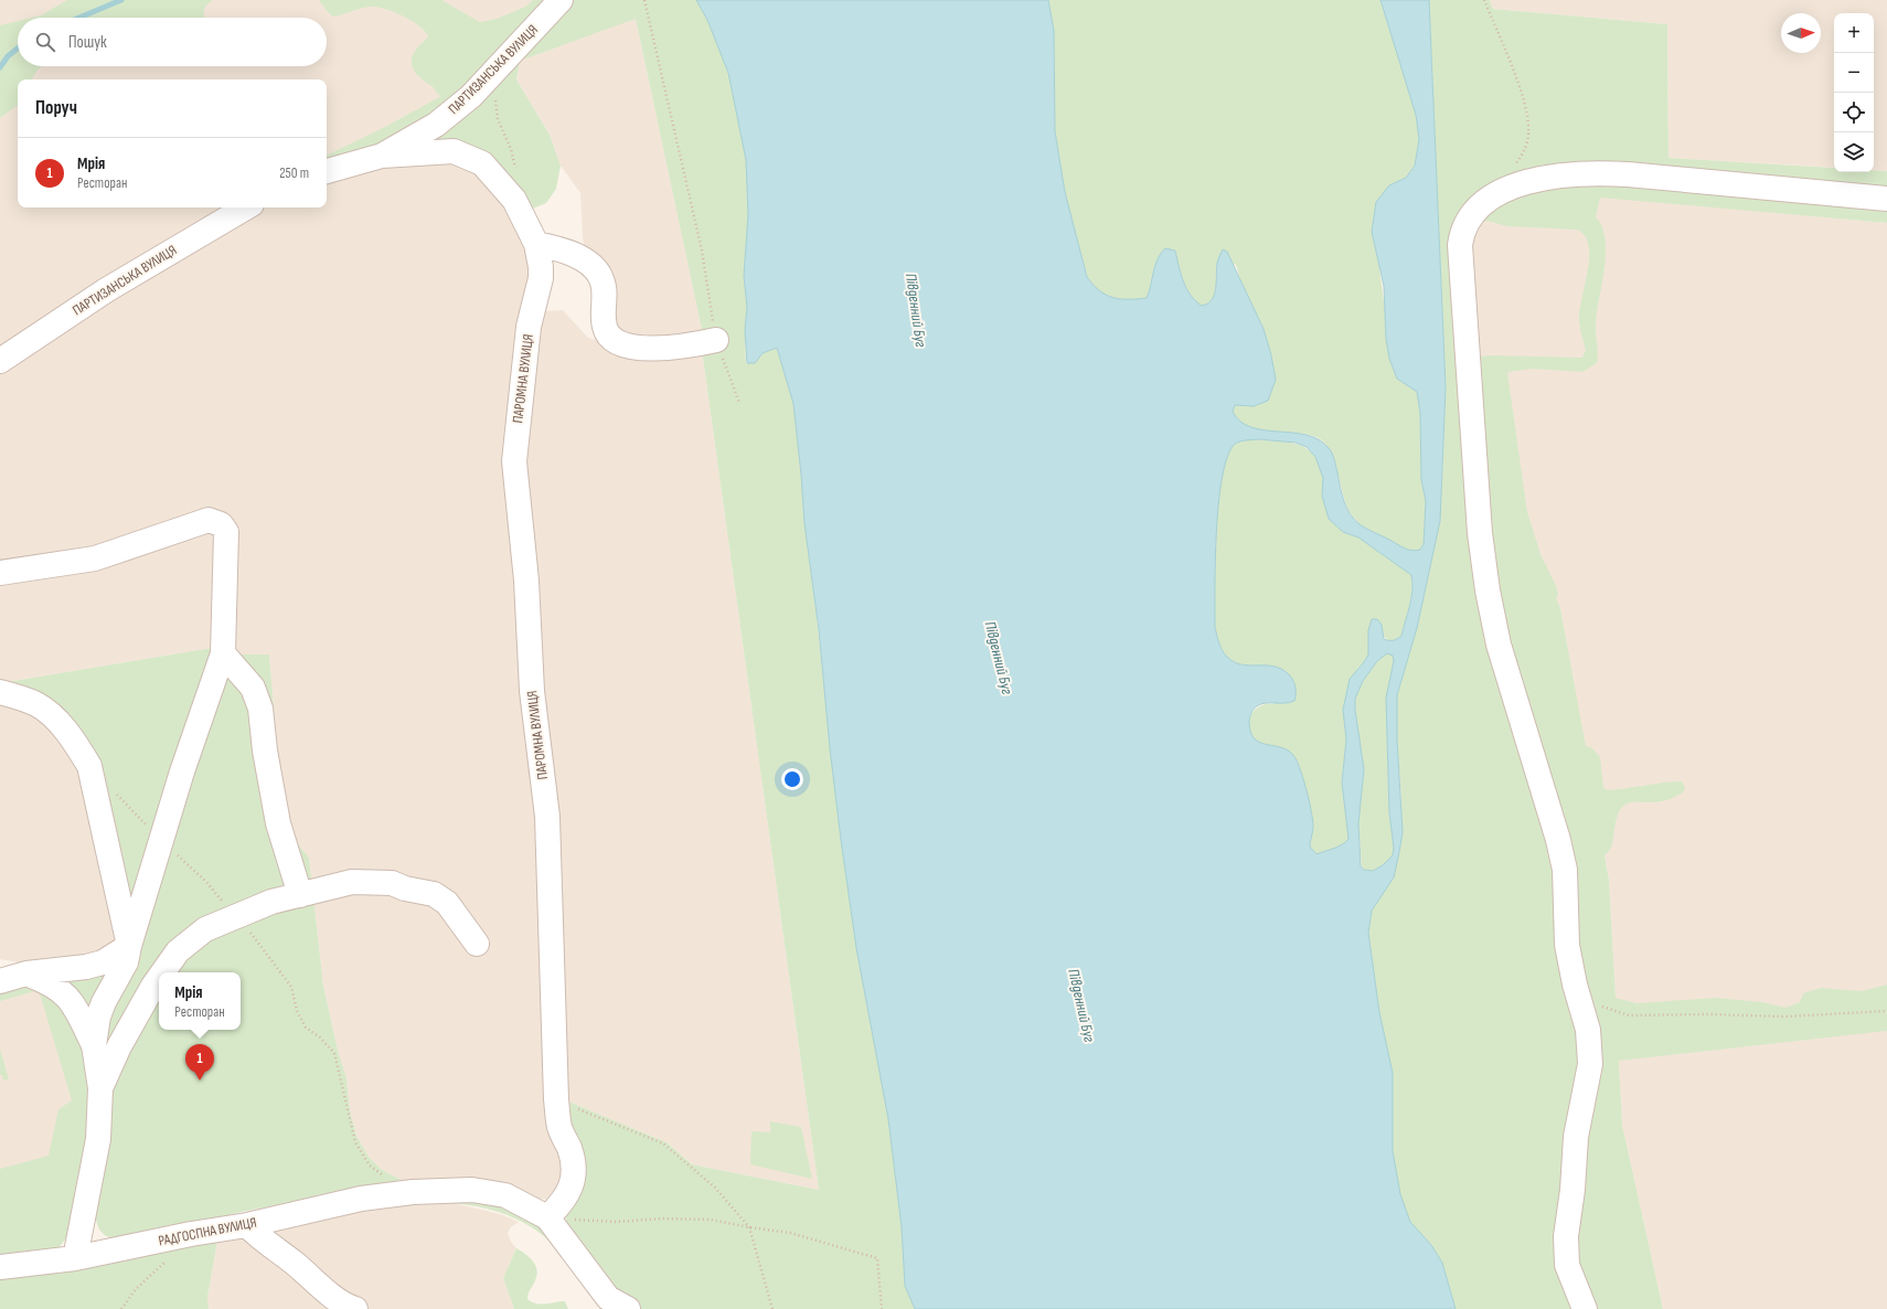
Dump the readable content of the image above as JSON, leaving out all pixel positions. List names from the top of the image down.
{
  "streets": {
    "street": ["ПАРТИЗАНСЬКА ВУЛИЦЯ", "ПАРОМНА ВУЛИЦЯ", "РАДГОСПНА ВУЛИЦЯ"]
  },
  "crossings": [
    ["ПАРТИЗАНСЬКА ВУЛИЦЯ", "ПАРОМНА ВУЛИЦЯ"],
    ["ПАРОМНА ВУЛИЦЯ", "РАДГОСПНА ВУЛИЦЯ"]
  ],
  "water": ["Південний Буг"],
  "north": "right",
  "page": {
    "map_buttons": ["+", "−"],
    "search": "Пошук",
    "heading": "Поруч",
    "list": [
      {
        "mark": "1",
        "name": "Мрія",
        "note": "Ресторан",
        "value": "250 m"
      }
    ],
    "popup": ["Мрія", "Ресторан"],
    "pins": "1"
  }
}
